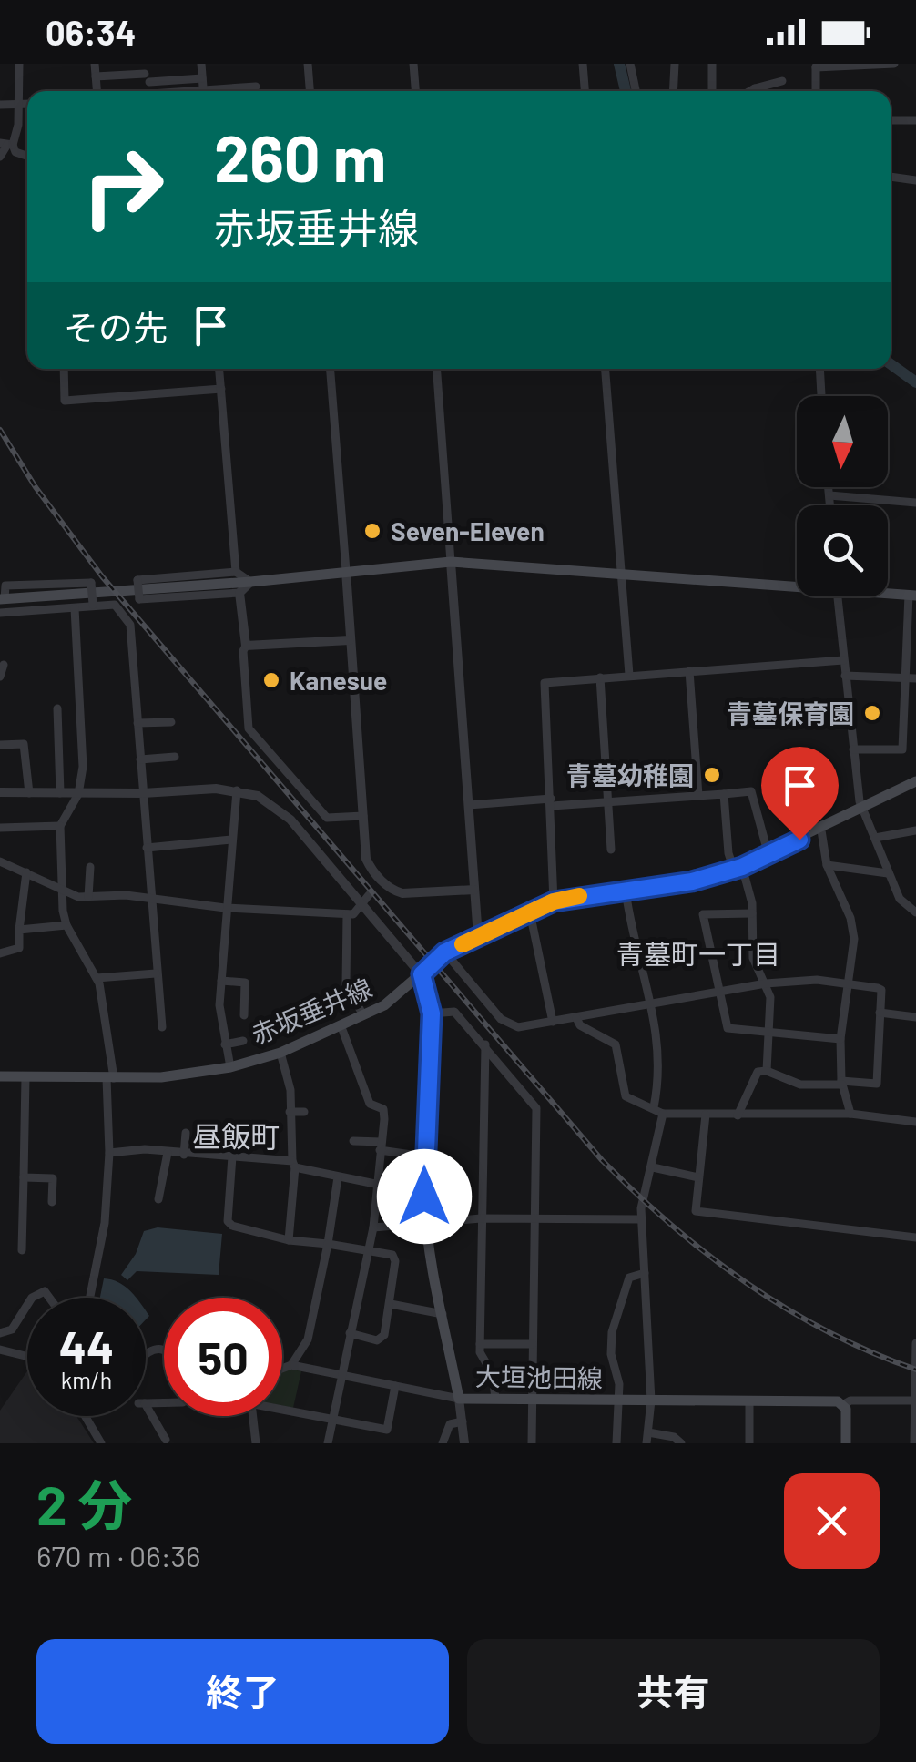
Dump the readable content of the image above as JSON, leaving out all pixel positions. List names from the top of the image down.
{
  "streets": {
    "main road": ["赤坂垂井線", "大垣池田線"]
  },
  "crossings": [
    ["赤坂垂井線", "大垣池田線"]
  ],
  "districts": ["青墓町一丁目", "昼飯町"],
  "places": [
    "Seven-Eleven",
    "Kanesue",
    "青墓保育園",
    "青墓幼稚園"
  ],
  "north": "bottom",
  "page": {
    "status": "06:34",
    "turn": ["260 m", "赤坂垂井線"],
    "then": "その先",
    "speed": "44 km/h",
    "limit": "50",
    "heading": ["2 分", "670 m · 06:36"],
    "buttons": ["終了", "共有"]
  }
}
